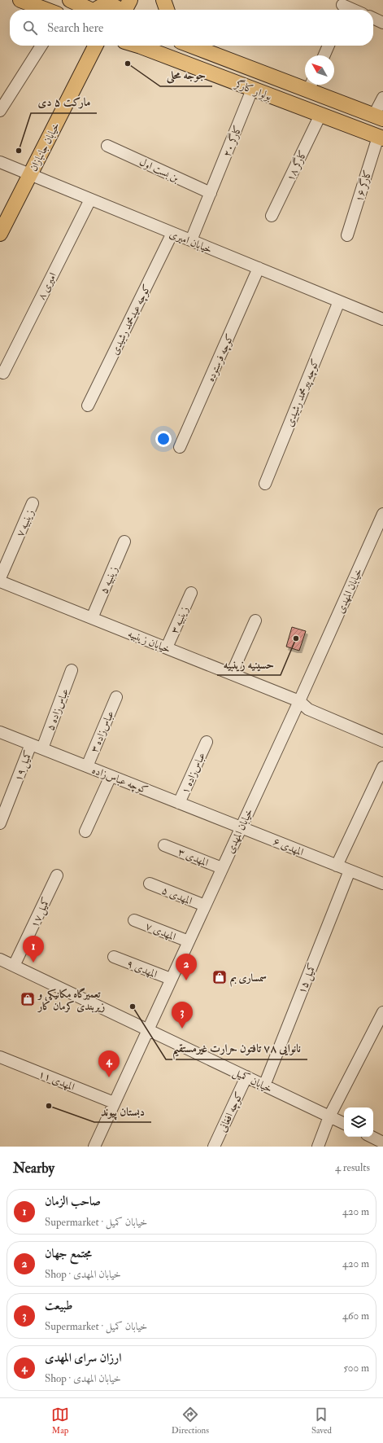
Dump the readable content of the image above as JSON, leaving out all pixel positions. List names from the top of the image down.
{
  "streets": {
    "main road": ["بولوار کارگر", "خیابان جانبازان"],
    "street": [
      "کارگر ۲۰",
      "کارگر ۱۸",
      "بن بست اول",
      "کارگر ۱۶",
      "خیابان امیری",
      "امیری ۸",
      "کوچه عیدمحمد رشیدی",
      "کوچه فرستوده",
      "کوچه پیرمحمد رشیدی",
      "زینبیه ۷",
      "زینبیه ۵",
      "خیابان المهدی",
      "زینبیه ۳",
      "خیابان زینبیه",
      "عباس‌زاده ۵",
      "عباس‌زاده ۳",
      "کمیل ۱۹",
      "عباس‌زاده ۱",
      "کوچه عباس‌زاده",
      "المهدی ۶",
      "المهدی ۳",
      "المهدی ۵",
      "کمیل ۱۷",
      "المهدی ۷",
      "المهدی ۹",
      "کمیل ۱۵",
      "المهدی ۱۱",
      "خیابان کمیل",
      "کوچه افغانی"
    ]
  },
  "crossings": [
    ["بولوار کارگر", "کارگر ۲۰"],
    ["بولوار کارگر", "کارگر ۱۸"],
    ["بولوار کارگر", "کارگر ۱۶"],
    ["کارگر ۲۰", "بن بست اول"],
    ["کارگر ۲۰", "خیابان امیری"],
    ["خیابان جانبازان", "خیابان امیری"],
    ["خیابان امیری", "امیری ۸"],
    ["خیابان امیری", "کوچه عیدمحمد رشیدی"],
    ["خیابان امیری", "کوچه فرستوده"],
    ["خیابان امیری", "کوچه پیرمحمد رشیدی"],
    ["زینبیه ۵", "خیابان زینبیه"],
    ["خیابان المهدی", "خیابان زینبیه"],
    ["خیابان المهدی", "کوچه عباس‌زاده"],
    ["خیابان المهدی", "المهدی ۶"],
    ["خیابان المهدی", "المهدی ۳"],
    ["خیابان المهدی", "المهدی ۵"],
    ["خیابان المهدی", "المهدی ۷"],
    ["خیابان المهدی", "المهدی ۹"],
    ["خیابان المهدی", "المهدی ۱۱"],
    ["خیابان المهدی", "خیابان کمیل"],
    ["زینبیه ۳", "خیابان زینبیه"],
    ["عباس‌زاده ۵", "کوچه عباس‌زاده"],
    ["عباس‌زاده ۳", "کوچه عباس‌زاده"],
    ["کمیل ۱۹", "کوچه عباس‌زاده"],
    ["عباس‌زاده ۱", "کوچه عباس‌زاده"],
    ["کوچه عباس‌زاده", "المهدی ۶"],
    ["المهدی ۶", "کمیل ۱۵"],
    ["کمیل ۱۷", "خیابان کمیل"],
    ["کمیل ۱۵", "خیابان کمیل"],
    ["خیابان کمیل", "کوچه افغانی"]
  ],
  "places": {
    "other": [
      "جوجه محلی",
      "مارکت ۵ دی",
      "حسینیه زینبیه",
      "نانوایی ۷۸ تافتون حرارت غیرمستقیم",
      "دبستان پیوند"
    ],
    "shop": ["سمساری بم", "تعمیرگاه مکانیکی و زیربندی کرمان کار"]
  },
  "north": "top left",
  "page": {
    "search": "Search here",
    "pins": [
      "1",
      "2",
      "3",
      "4"
    ],
    "heading": ["Nearby", "4 results"],
    "list": [
      {
        "mark": "1",
        "name": "صاحب الزمان",
        "note": "Supermarket · خیابان کمیل",
        "value": "420 m"
      },
      {
        "mark": "2",
        "name": "مجتمع جهان",
        "note": "Shop · خیابان المهدی",
        "value": "420 m"
      },
      {
        "mark": "3",
        "name": "طبیعت",
        "note": "Supermarket · خیابان کمیل",
        "value": "460 m"
      },
      {
        "mark": "4",
        "name": "ارزان سرای المهدی",
        "note": "Shop · خیابان المهدی",
        "value": "500 m"
      }
    ],
    "nav": ["Map", "Directions", "Saved"]
  }
}
